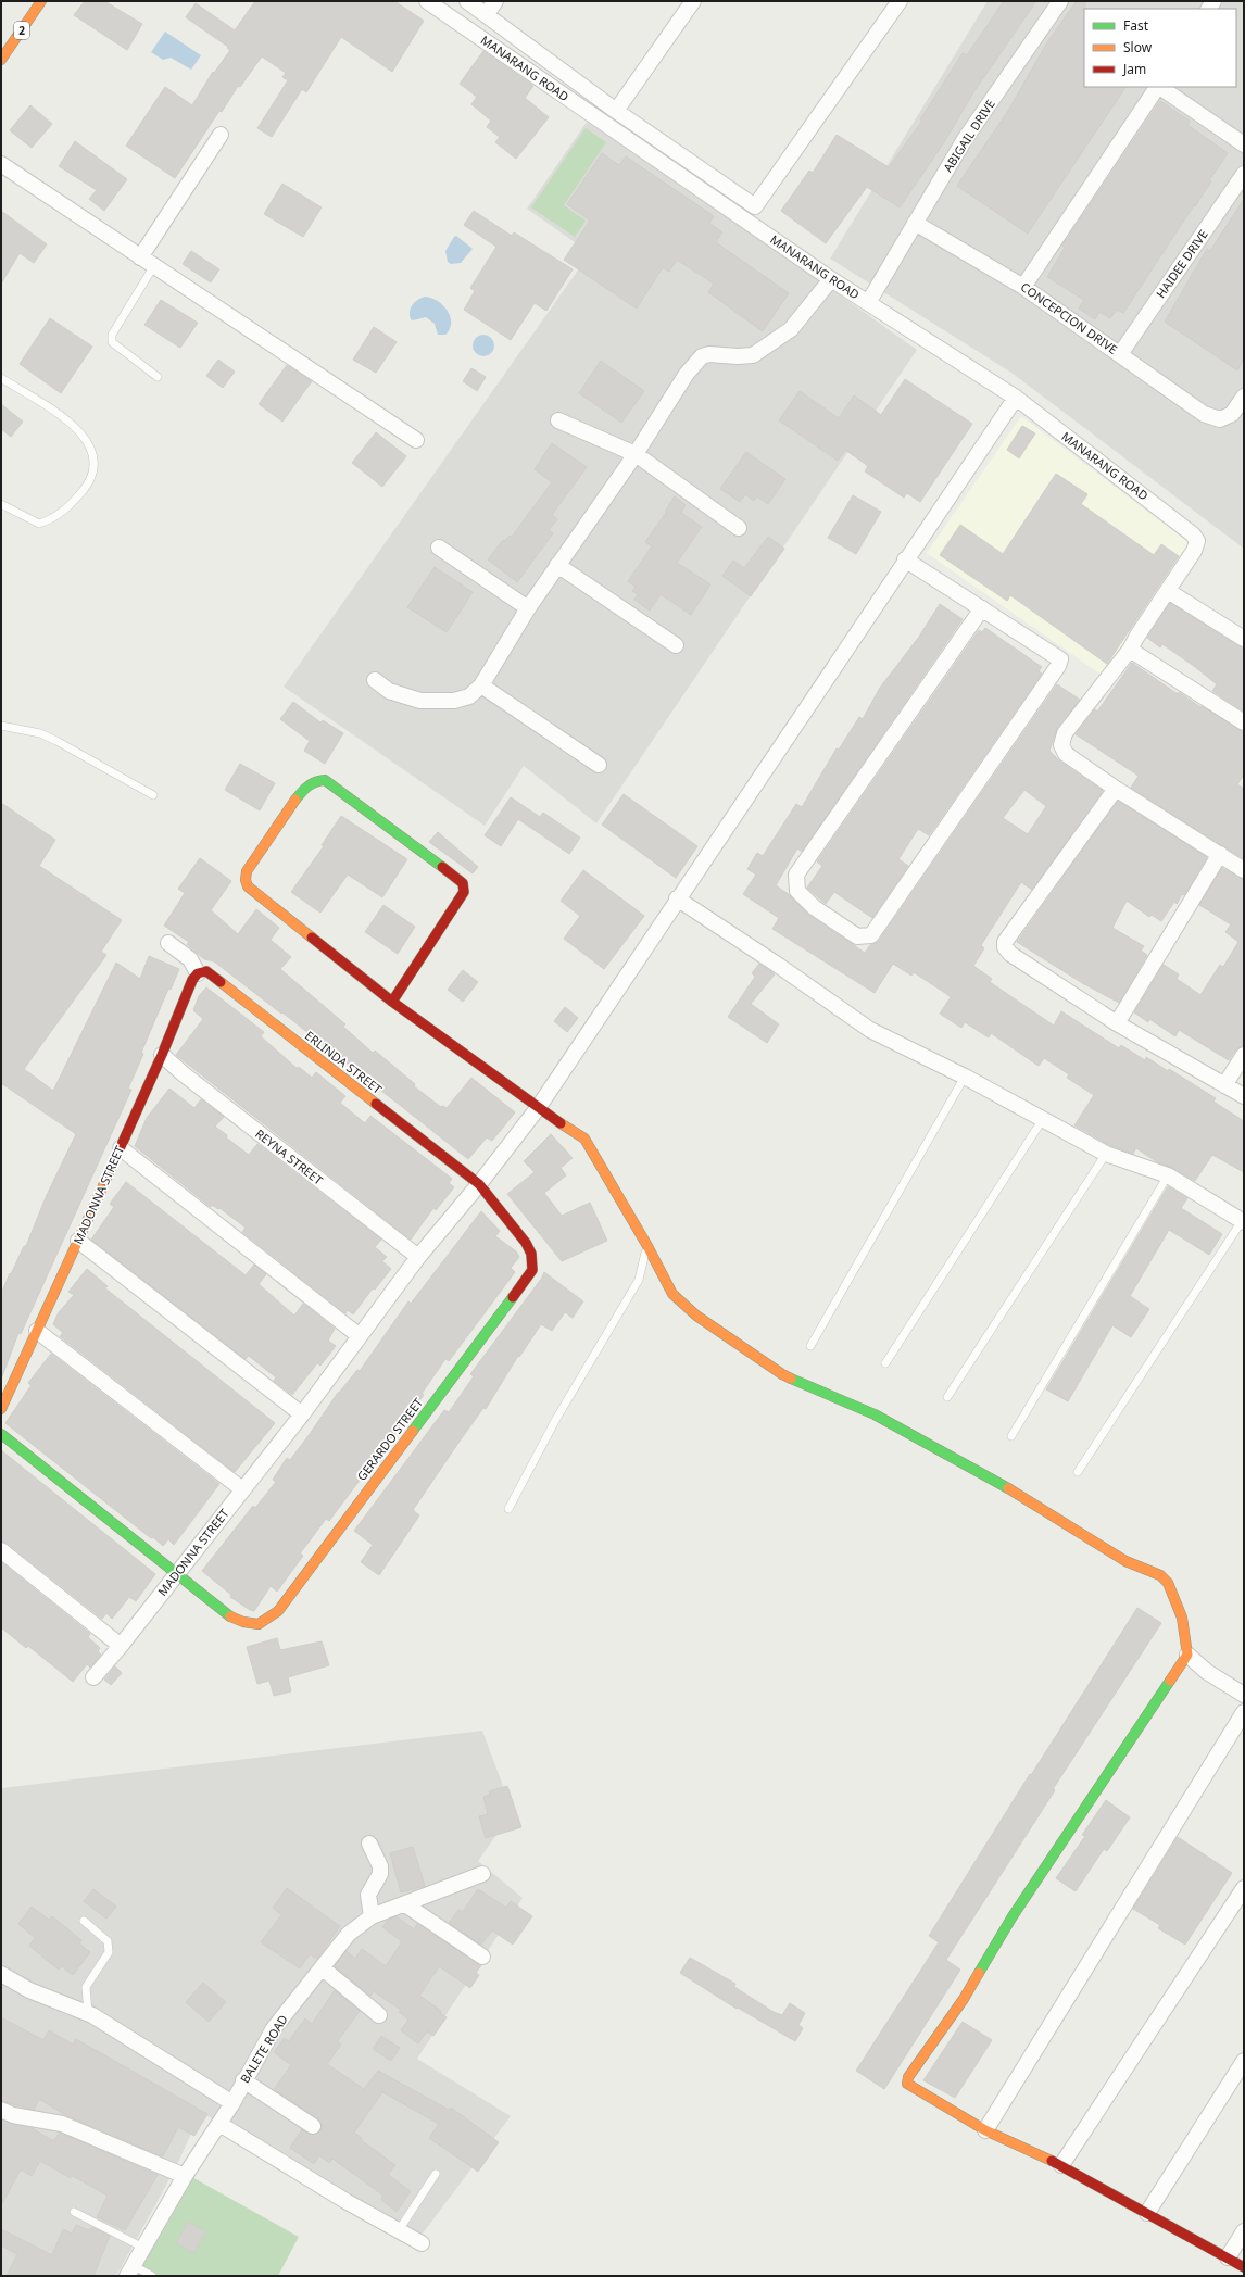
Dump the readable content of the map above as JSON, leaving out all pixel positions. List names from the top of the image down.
{
  "streets": {
    "main road": [
      "2",
      "ERLINDA STREET",
      "MADONNA STREET",
      "GERARDO STREET"
    ],
    "street": [
      "MANARANG ROAD",
      "ABIGAIL DRIVE",
      "HAIDEE DRIVE",
      "CONCEPCION DRIVE",
      "REYNA STREET",
      "BALETE ROAD"
    ]
  },
  "crossings": [
    ["MANARANG ROAD", "ABIGAIL DRIVE"],
    ["MANARANG ROAD", "MADONNA STREET"],
    ["ABIGAIL DRIVE", "CONCEPCION DRIVE"],
    ["HAIDEE DRIVE", "CONCEPCION DRIVE"],
    ["ERLINDA STREET", "MADONNA STREET"],
    ["ERLINDA STREET", "GERARDO STREET"],
    ["REYNA STREET", "MADONNA STREET"],
    ["MADONNA STREET", "GERARDO STREET"]
  ],
  "legend": ["Fast", "Slow", "Jam"]
}
